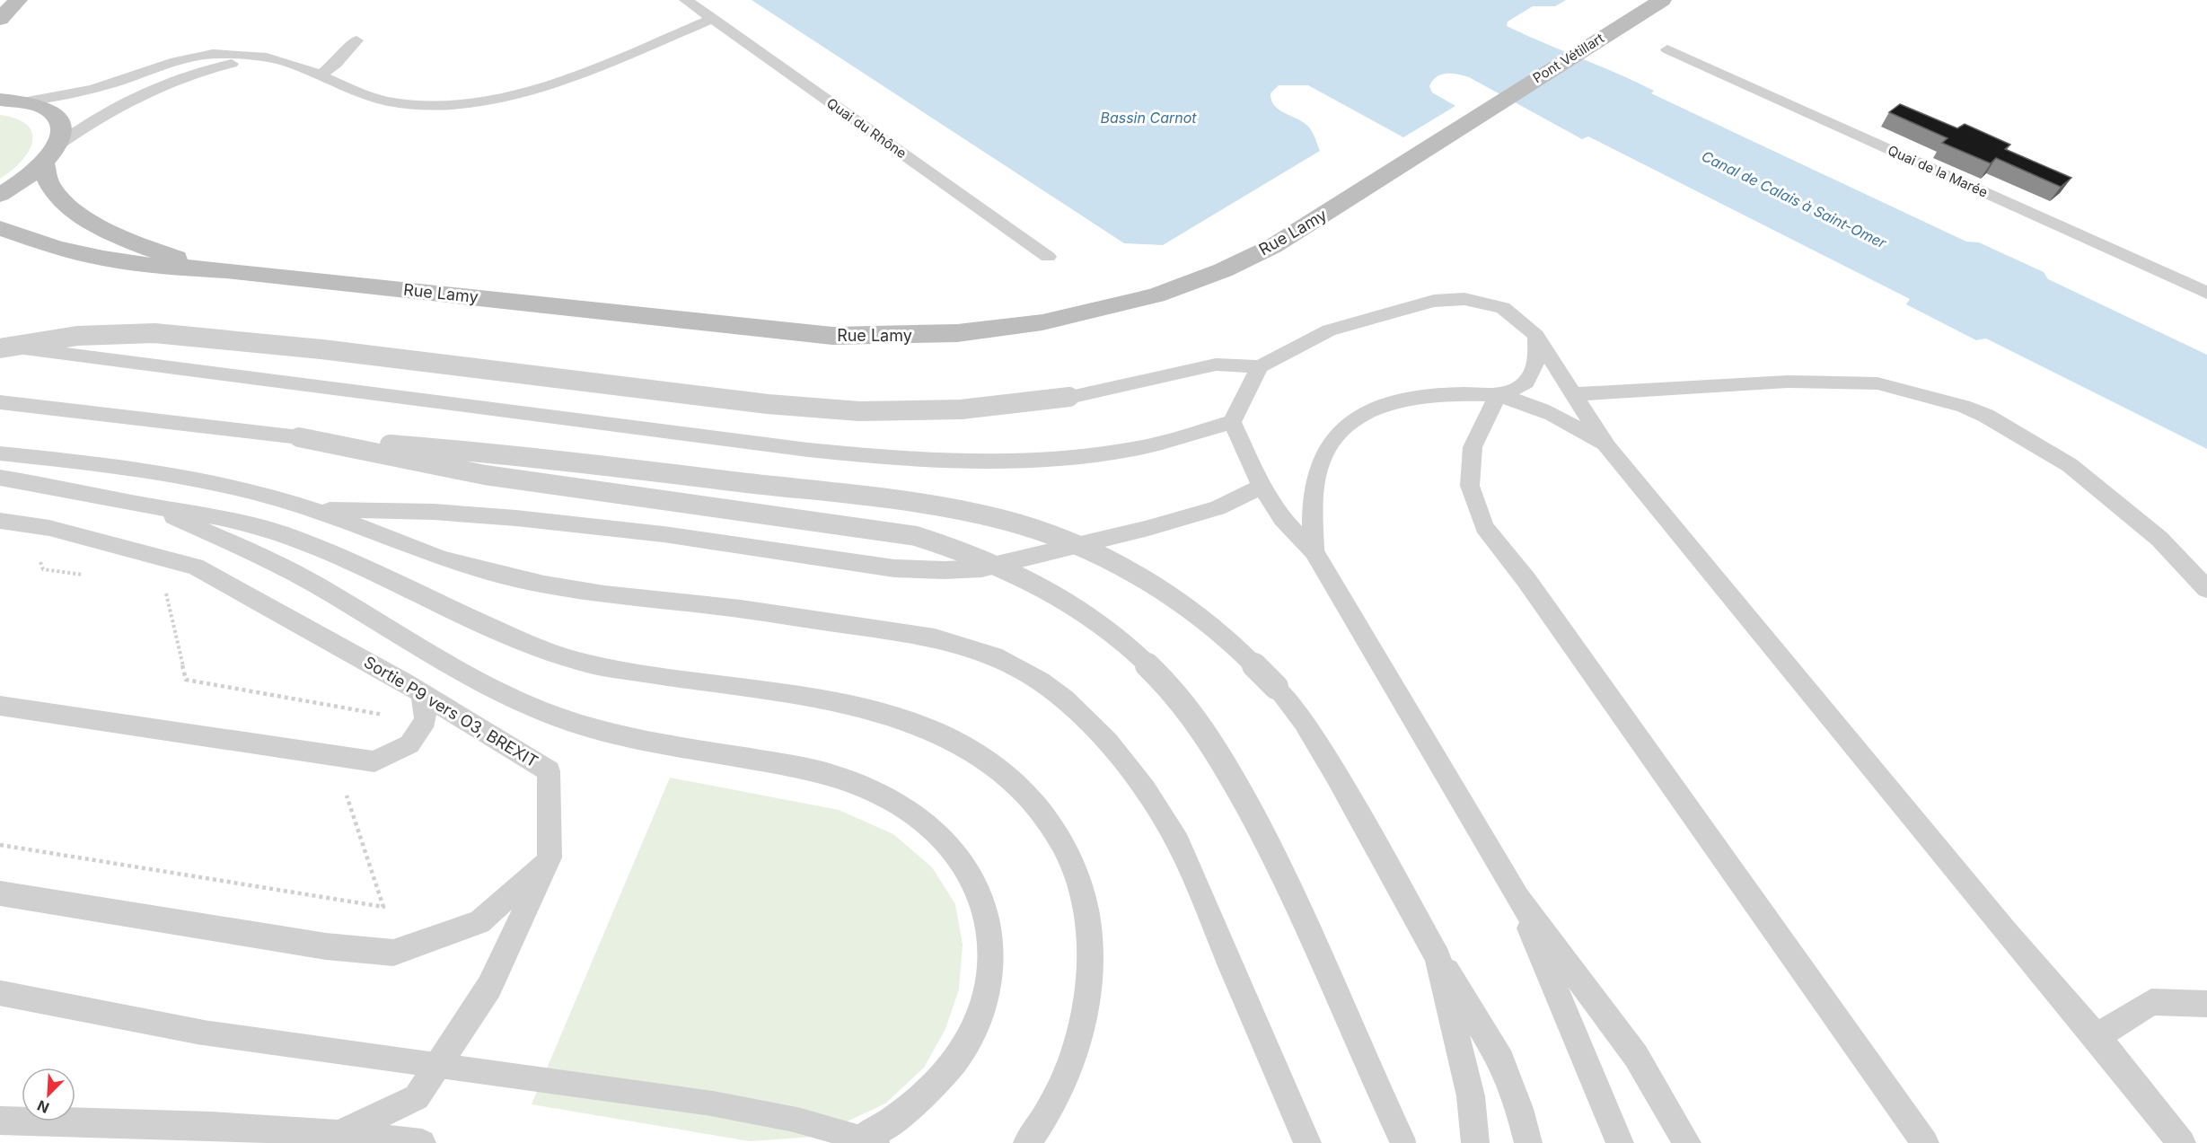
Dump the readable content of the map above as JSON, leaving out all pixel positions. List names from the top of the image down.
{
  "streets": {
    "street": ["Pont Vétillart", "Rue Lamy"],
    "lane": ["Quai du Rhône", "Quai de la Marée", "Sortie P9 vers O3, BREXIT"]
  },
  "crossings": [
    ["Pont Vétillart", "Rue Lamy"]
  ],
  "water": ["Bassin Carnot", "Canal de Calais à Saint-Omer"],
  "north": "bottom left"
}
